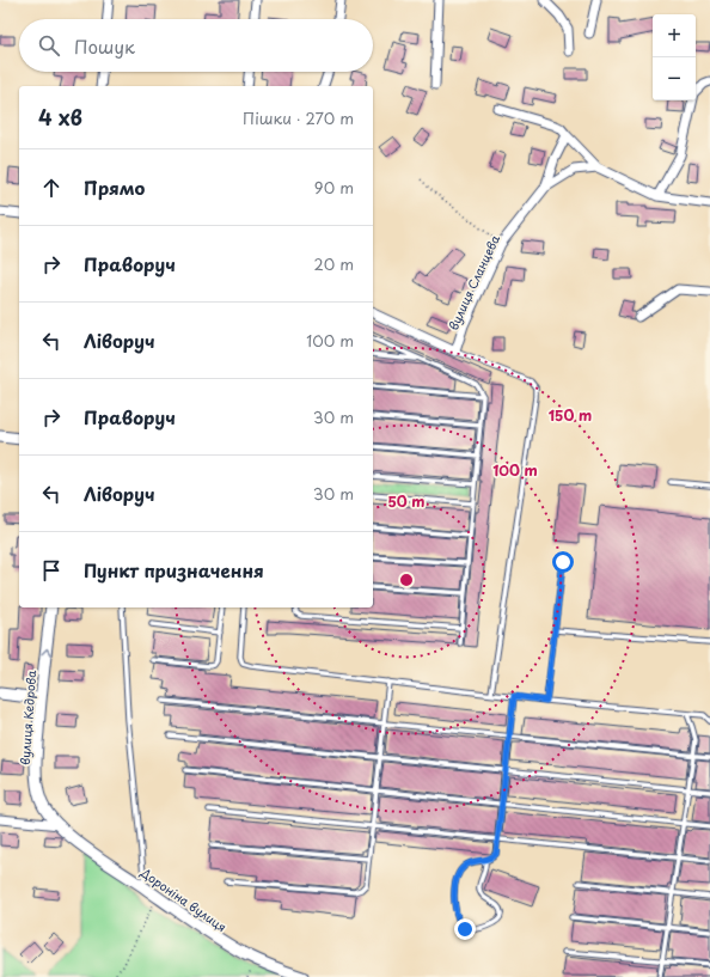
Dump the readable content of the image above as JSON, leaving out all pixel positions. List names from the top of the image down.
{
  "streets": {
    "street": ["вулиця Сланцева", "вулиця Кедрова", "Дороніна вулиця"]
  },
  "crossings": [
    ["вулиця Кедрова", "Дороніна вулиця"]
  ],
  "one_way": ["вулиця Кедрова"],
  "page": {
    "map_buttons": ["+", "−"],
    "search": "Пошук",
    "heading": ["4 хв", "Пішки · 270 m"],
    "list": [
      ["Прямо", "90 m"],
      ["Праворуч", "20 m"],
      ["Ліворуч", "100 m"],
      ["Праворуч", "30 m"],
      ["Ліворуч", "30 m"],
      "Пункт призначення"
    ]
  },
  "rings": ["150 m", "100 m", "50 m"]
}
